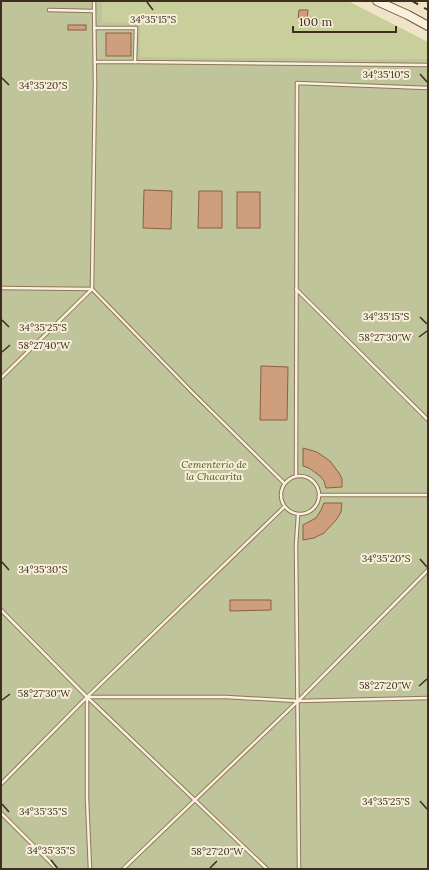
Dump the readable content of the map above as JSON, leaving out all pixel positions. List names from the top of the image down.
{
  "parks": ["Cementerio de la Chacarita"],
  "scale_bar": "100 m",
  "coordinates": [
    "34°35'15\"S",
    "34°35'10\"S",
    "34°35'20\"S",
    "34°35'25\"S",
    "58°27'30\"W",
    "58°27'40\"W",
    "34°35'30\"S",
    "58°27'20\"W",
    "34°35'35\"S"
  ]
}
